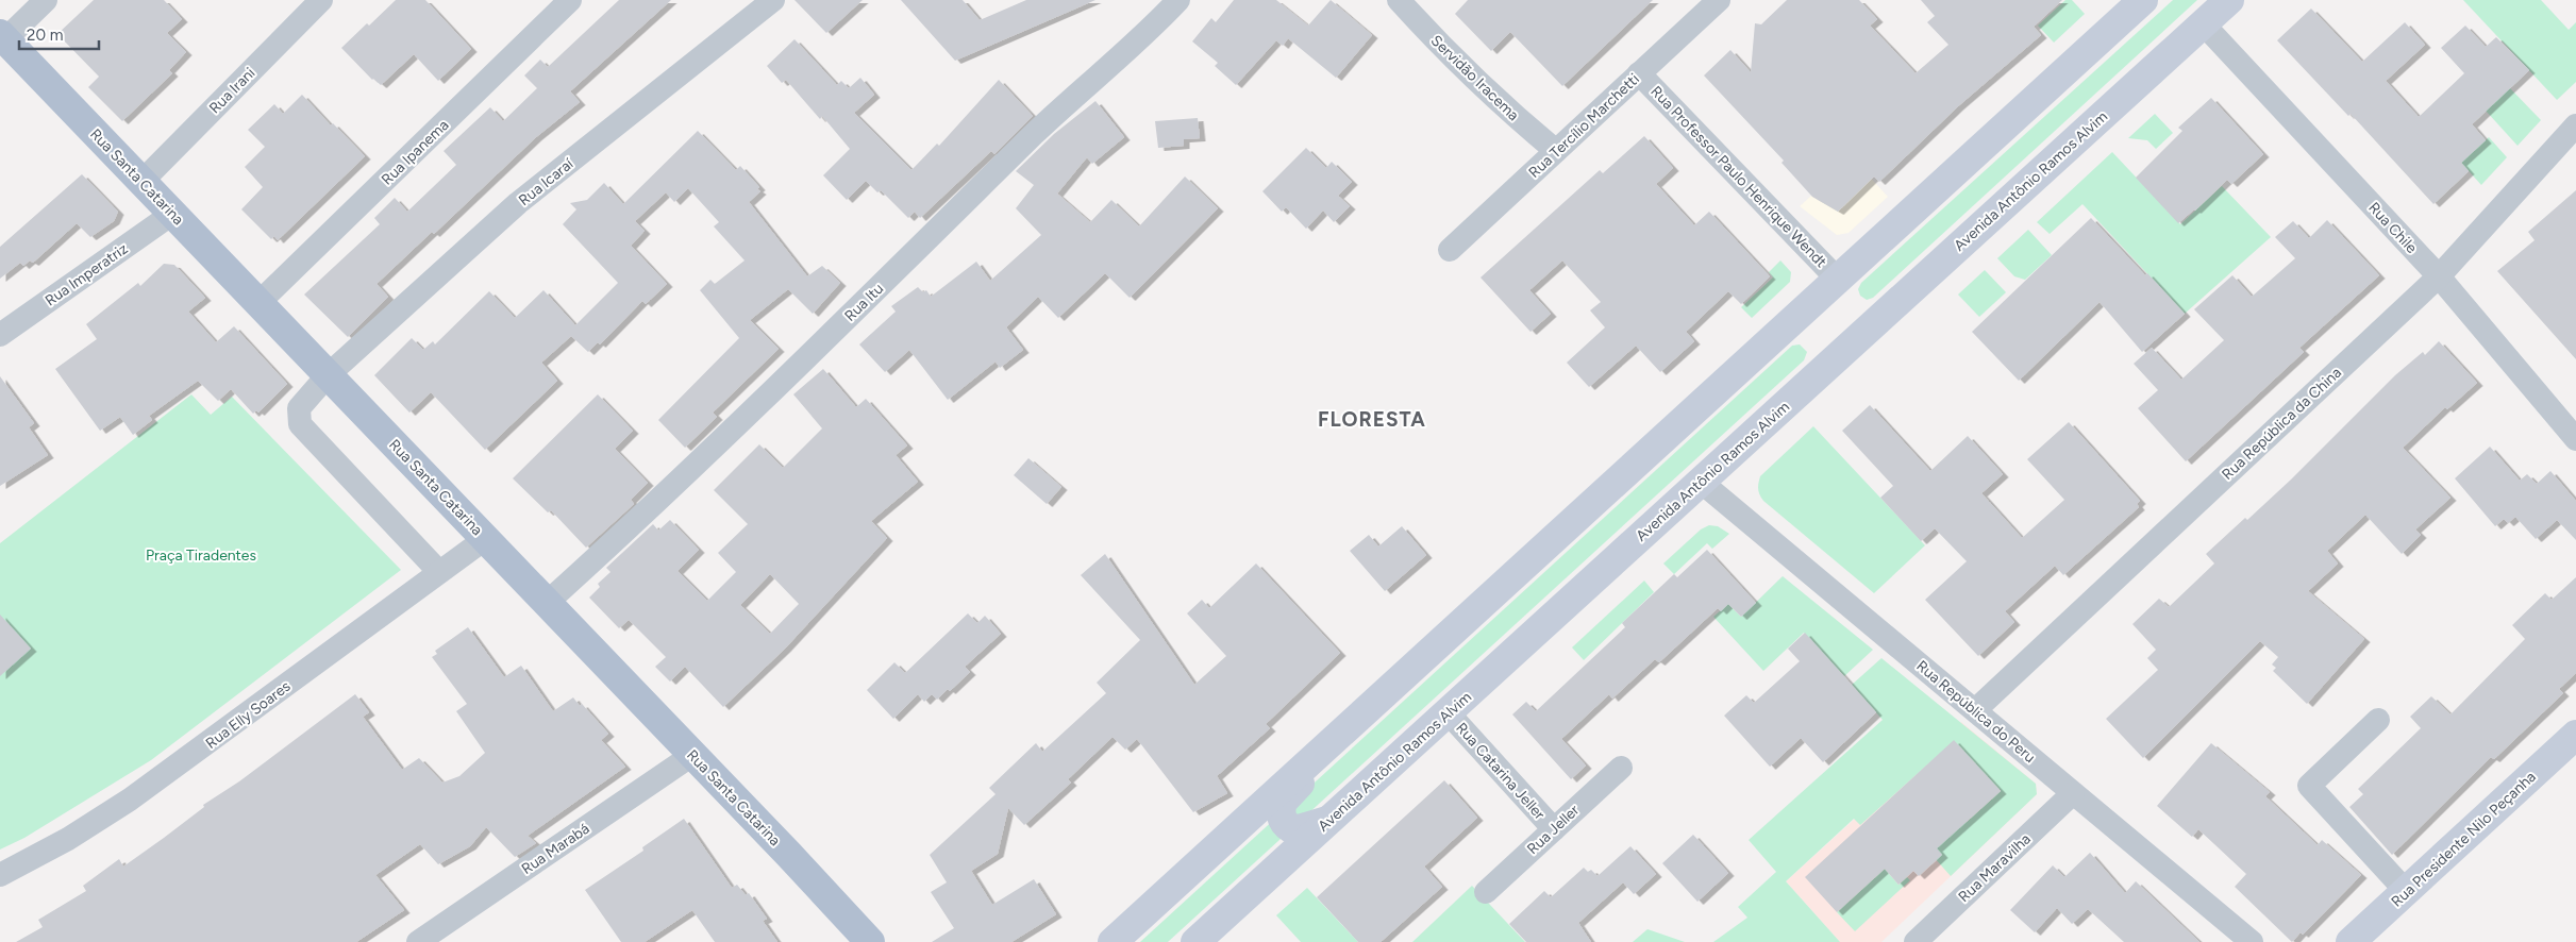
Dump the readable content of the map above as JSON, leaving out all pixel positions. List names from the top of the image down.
{
  "streets": {
    "main road": ["Rua Santa Catarina"],
    "street": [
      "Servidão Iracema",
      "Rua Irani",
      "Rua Tercílio Marchetti",
      "Rua Ipanema",
      "Rua Professor Paulo Henrique Wendt",
      "Avenida Antônio Ramos Alvim",
      "Rua Icaraí",
      "Rua Chile",
      "Rua Imperatriz",
      "Rua Itu",
      "Rua República da China",
      "Rua República do Peru",
      "Rua Elly Soares",
      "Rua Catarina Jeller",
      "Rua Jeller",
      "Rua Presidente Nilo Peçanha",
      "Rua Marabá",
      "Rua Maravilha"
    ]
  },
  "crossings": [
    ["Servidão Iracema", "Rua Tercílio Marchetti"],
    ["Rua Irani", "Rua Santa Catarina"],
    ["Rua Tercílio Marchetti", "Rua Professor Paulo Henrique Wendt"],
    ["Rua Ipanema", "Rua Santa Catarina"],
    ["Rua Santa Catarina", "Rua Icaraí"],
    ["Rua Santa Catarina", "Rua Imperatriz"],
    ["Rua Santa Catarina", "Rua Itu"],
    ["Rua Santa Catarina", "Rua Elly Soares"],
    ["Rua Santa Catarina", "Rua Marabá"],
    ["Avenida Antônio Ramos Alvim", "Rua Chile"],
    ["Avenida Antônio Ramos Alvim", "Rua República do Peru"],
    ["Avenida Antônio Ramos Alvim", "Rua Catarina Jeller"],
    ["Rua Icaraí", "Rua Elly Soares"],
    ["Rua Chile", "Rua República da China"],
    ["Rua República da China", "Rua República do Peru"],
    ["Rua República do Peru", "Rua Maravilha"],
    ["Rua Catarina Jeller", "Rua Jeller"]
  ],
  "districts": ["FLORESTA"],
  "parks": ["Praça Tiradentes"],
  "scale_bar": "20 m"
}
